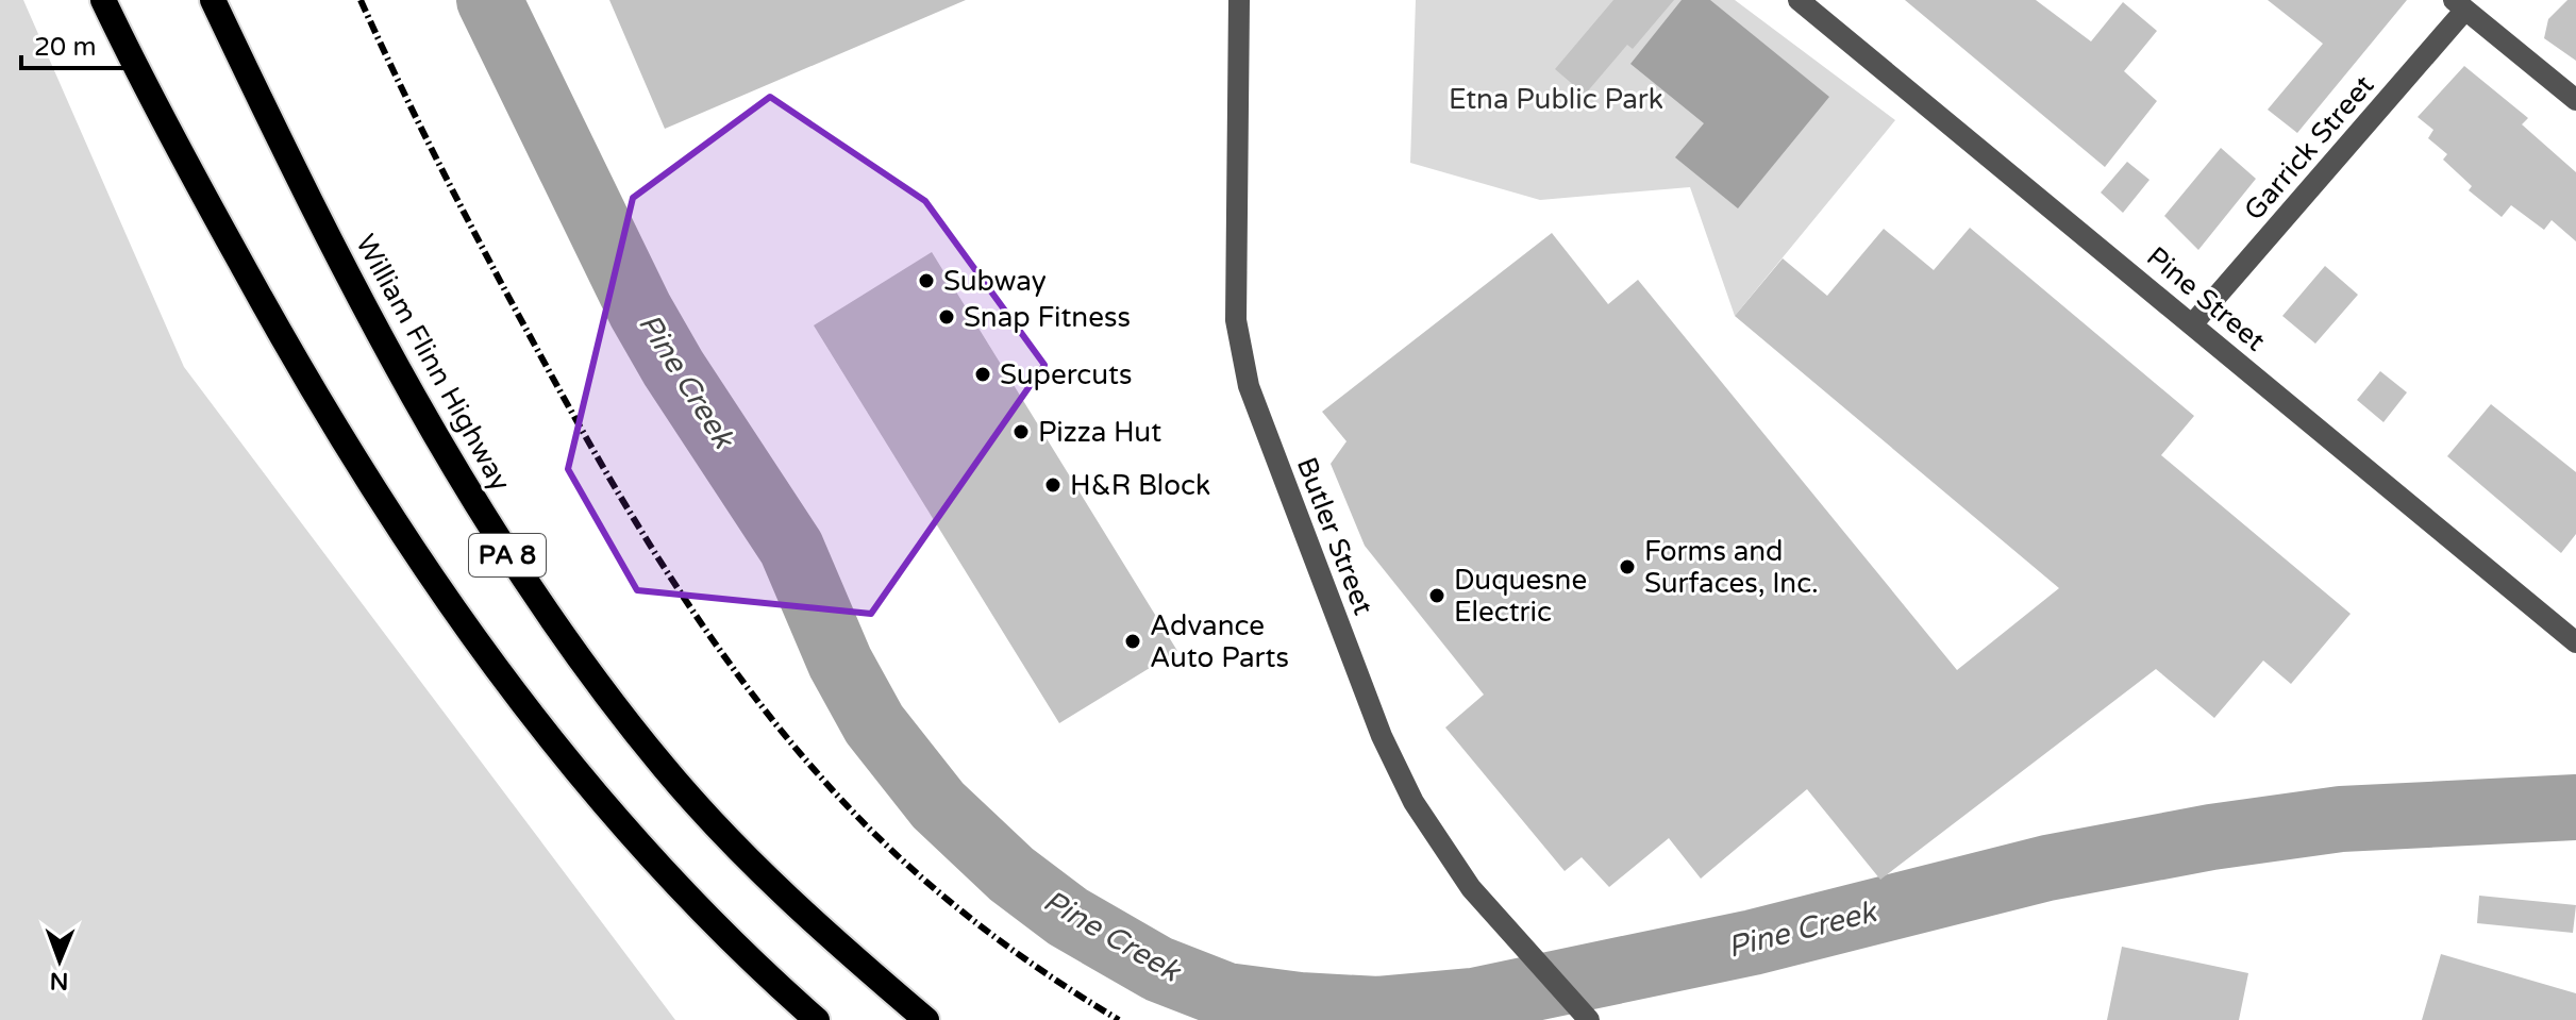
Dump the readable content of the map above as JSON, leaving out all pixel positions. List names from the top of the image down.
{
  "streets": {
    "highway": ["William Flinn Highway", "PA 8"],
    "street": ["Garrick Street", "Pine Street", "Butler Street"]
  },
  "crossings": [
    ["Garrick Street", "Pine Street"]
  ],
  "water": ["Pine Creek"],
  "parks": ["Etna Public Park"],
  "places": [
    "Subway",
    "Snap Fitness",
    "Supercuts",
    "Pizza Hut",
    "H&R Block",
    "Forms and Surfaces, Inc.",
    "Duquesne Electric",
    "Advance Auto Parts"
  ],
  "scale_bar": "20 m",
  "north": "bottom"
}
